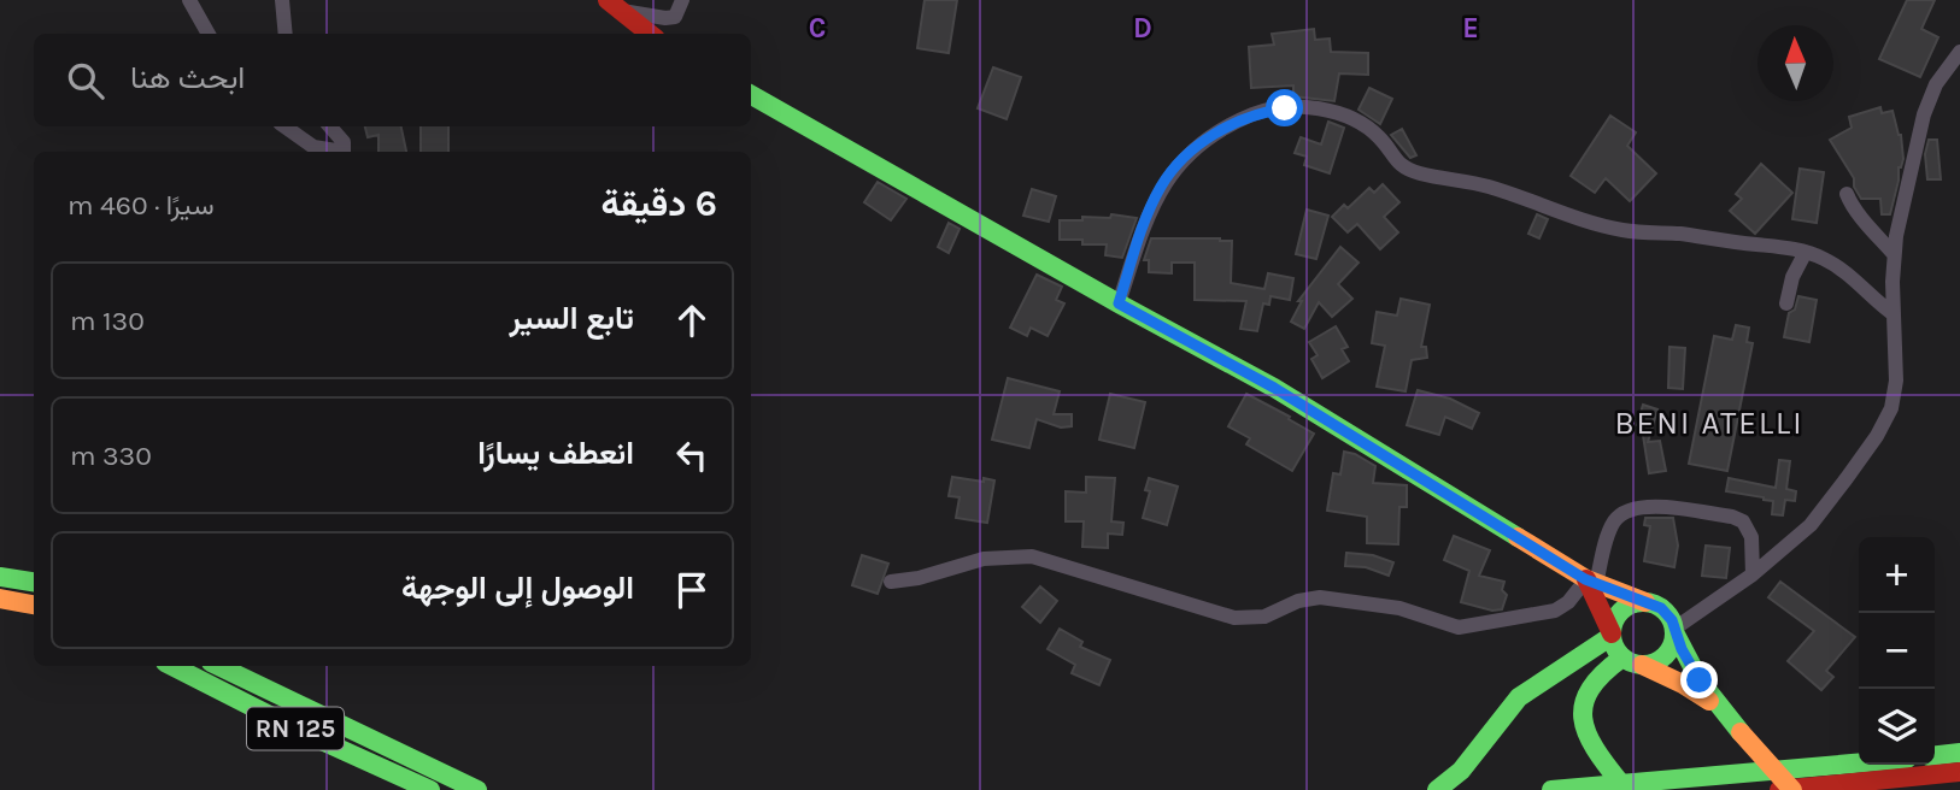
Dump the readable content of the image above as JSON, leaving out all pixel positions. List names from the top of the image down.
{
  "streets": {
    "main road": ["RN 125"]
  },
  "districts": ["BENI ATELLI"],
  "north": "top",
  "page": {
    "search": "ابحث هنا",
    "heading": ["6 دقيقة", "سيرًا · 460 m"],
    "list": [
      ["تابع السير", "130 m"],
      ["انعطف يسارًا", "330 m"],
      "الوصول إلى الوجهة"
    ],
    "map_buttons": ["+", "−"]
  },
  "grid": {
    "columns": ["C", "D", "E"]
  }
}
